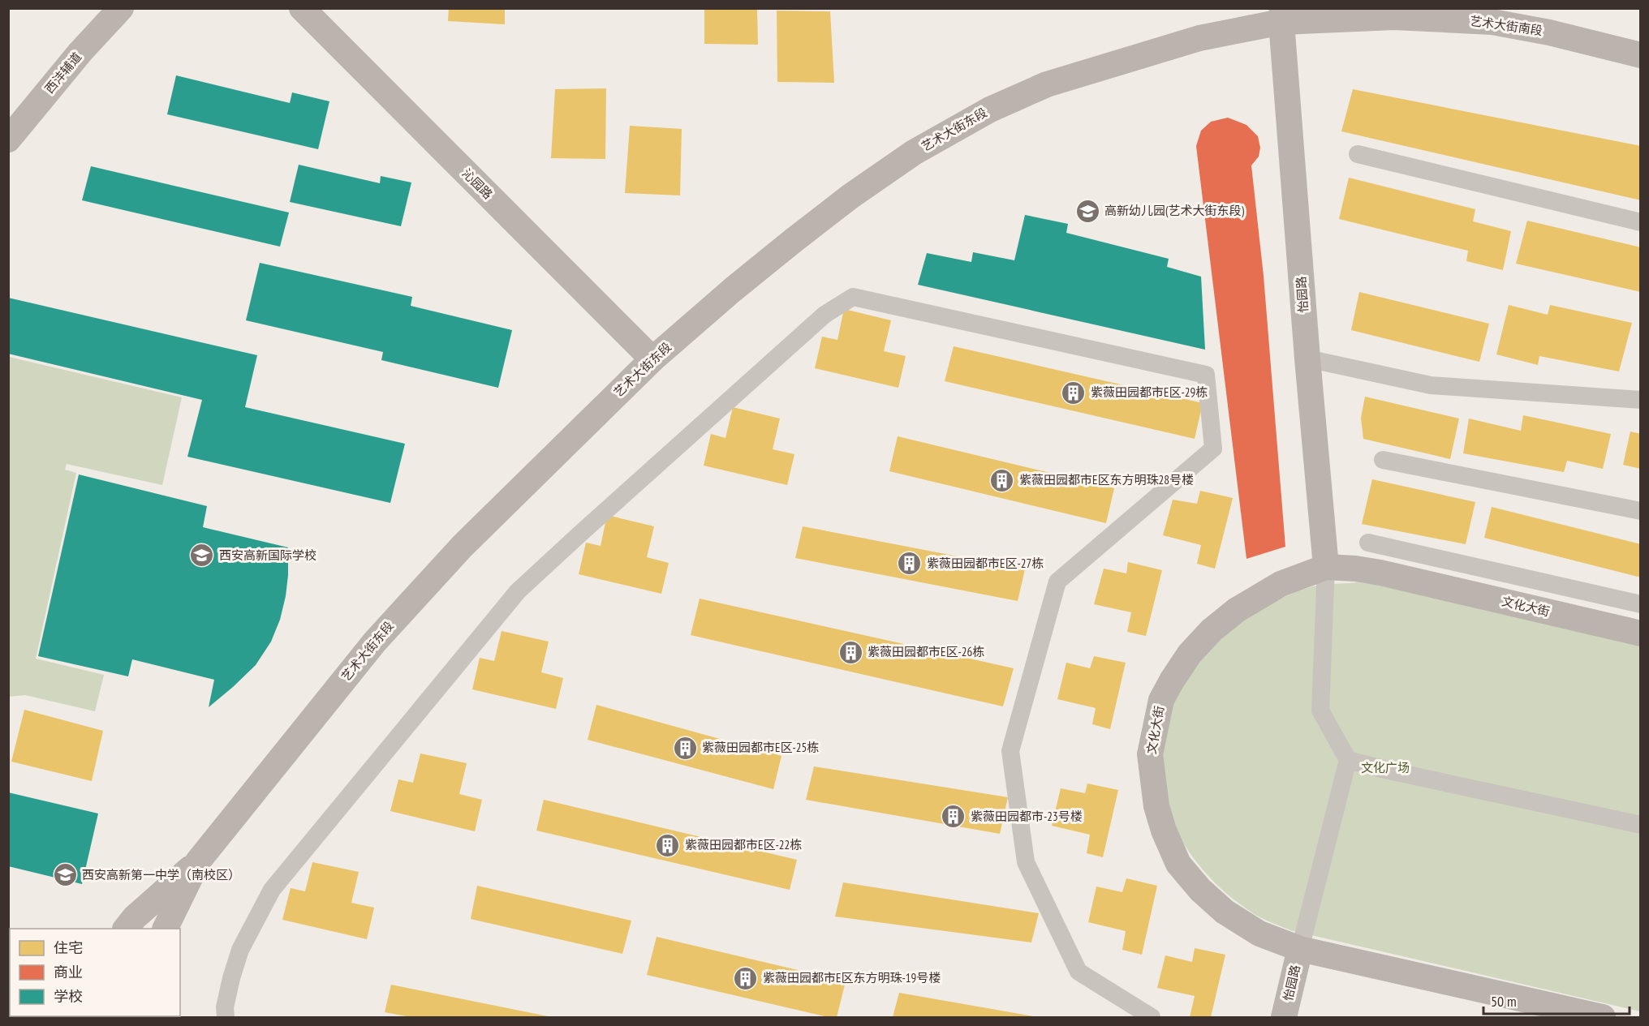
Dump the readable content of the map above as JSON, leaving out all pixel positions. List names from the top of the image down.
{
  "streets": {
    "street": [
      "艺术大街南段",
      "西沣辅道",
      "艺术大街东段",
      "沁园路",
      "怡园路",
      "文化大街"
    ]
  },
  "crossings": [
    ["艺术大街南段", "艺术大街东段"],
    ["艺术大街南段", "怡园路"],
    ["艺术大街东段", "沁园路"],
    ["艺术大街东段", "怡园路"],
    ["怡园路", "文化大街"]
  ],
  "parks": ["文化广场"],
  "places": {
    "school or university": ["高新幼儿园(艺术大街东段)", "西安高新国际学校", "西安高新第一中学（南校区）"],
    "building": [
      "紫薇田园都市E区-29栋",
      "紫薇田园都市E区东方明珠28号楼",
      "紫薇田园都市E区-27栋",
      "紫薇田园都市E区-26栋",
      "紫薇田园都市E区-25栋",
      "紫薇田园都市-23号楼",
      "紫薇田园都市E区-22栋",
      "紫薇田园都市E区东方明珠-19号楼"
    ]
  },
  "legend": ["住宅", "商业", "学校"],
  "scale_bar": "50 m"
}
